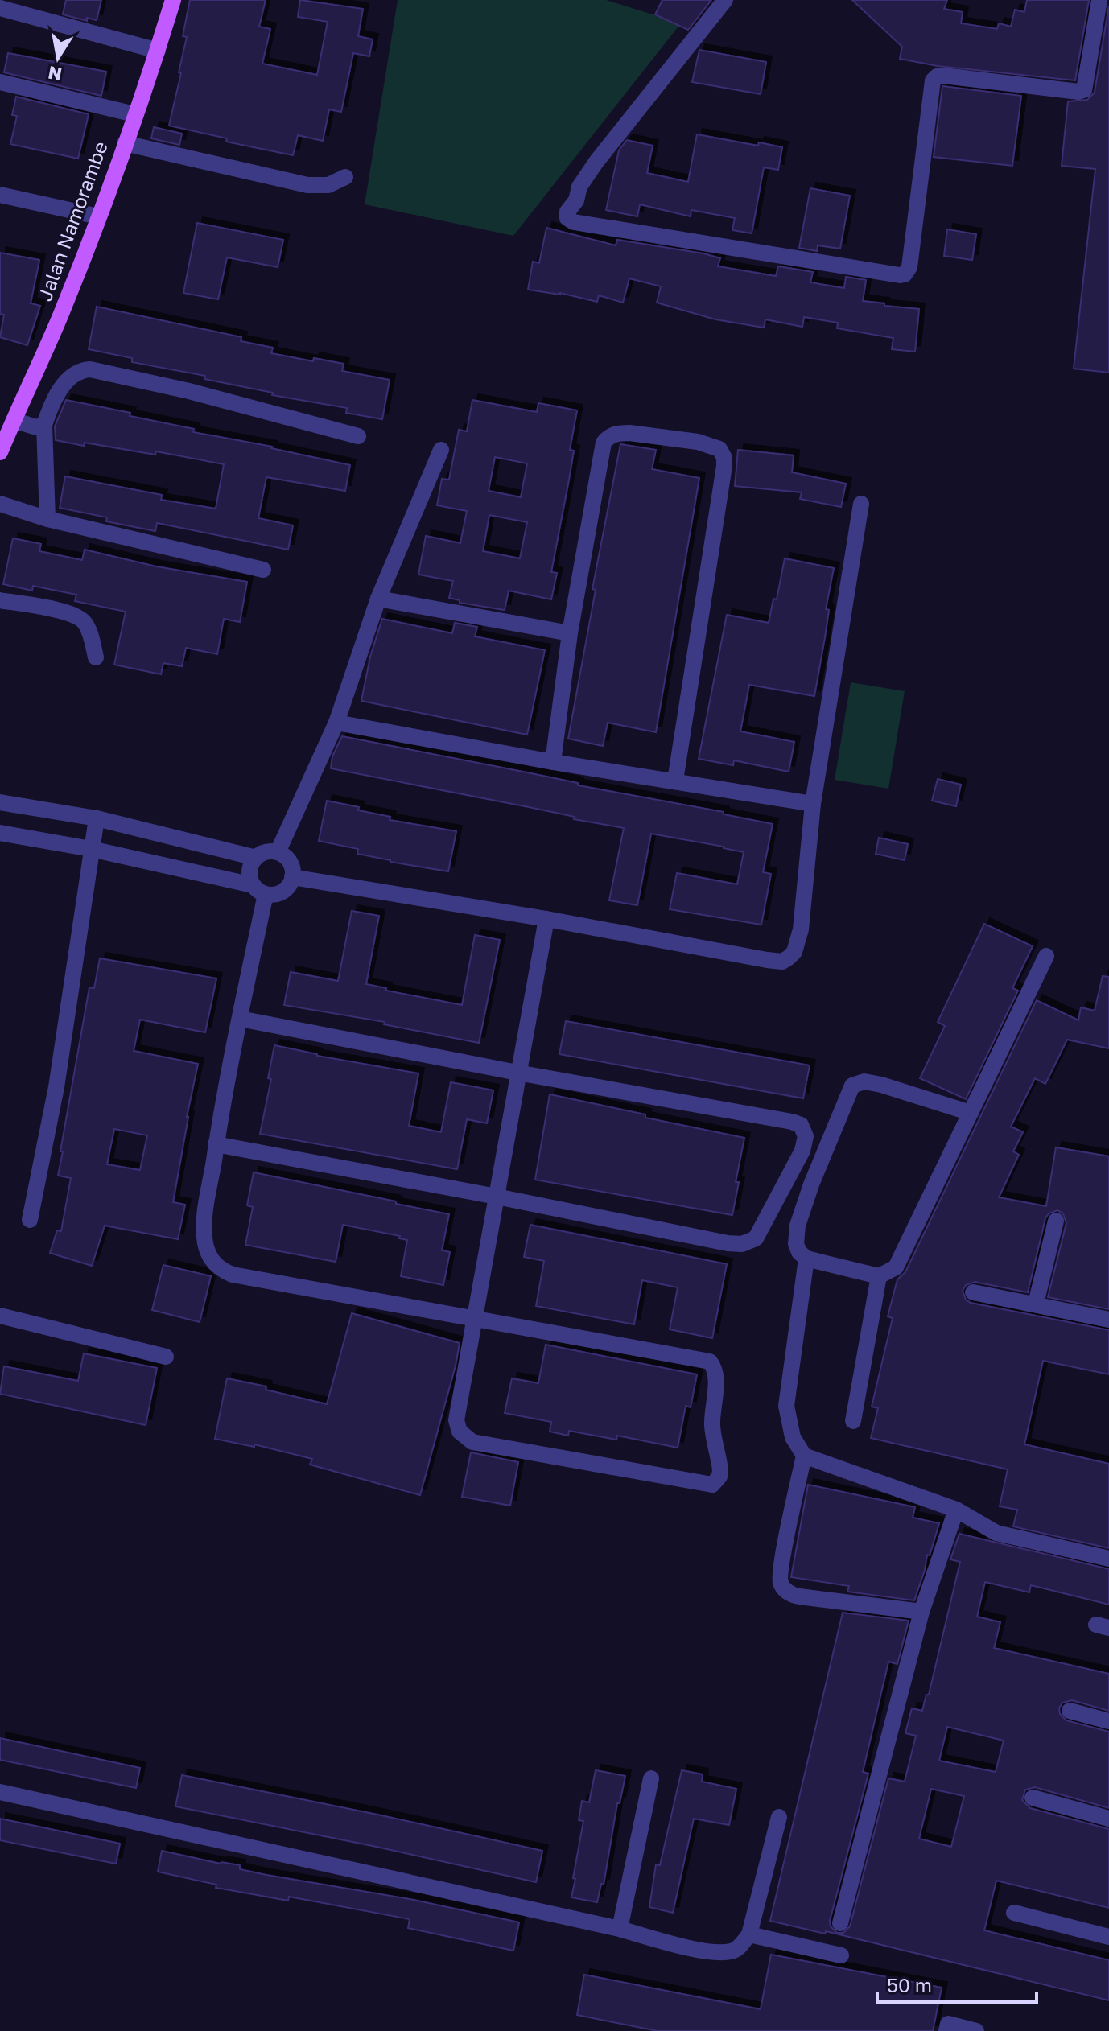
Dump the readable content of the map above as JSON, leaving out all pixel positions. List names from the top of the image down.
{
  "streets": {
    "main road": ["Jalan Namorambe"]
  },
  "scale_bar": "50 m",
  "north": "bottom"
}
